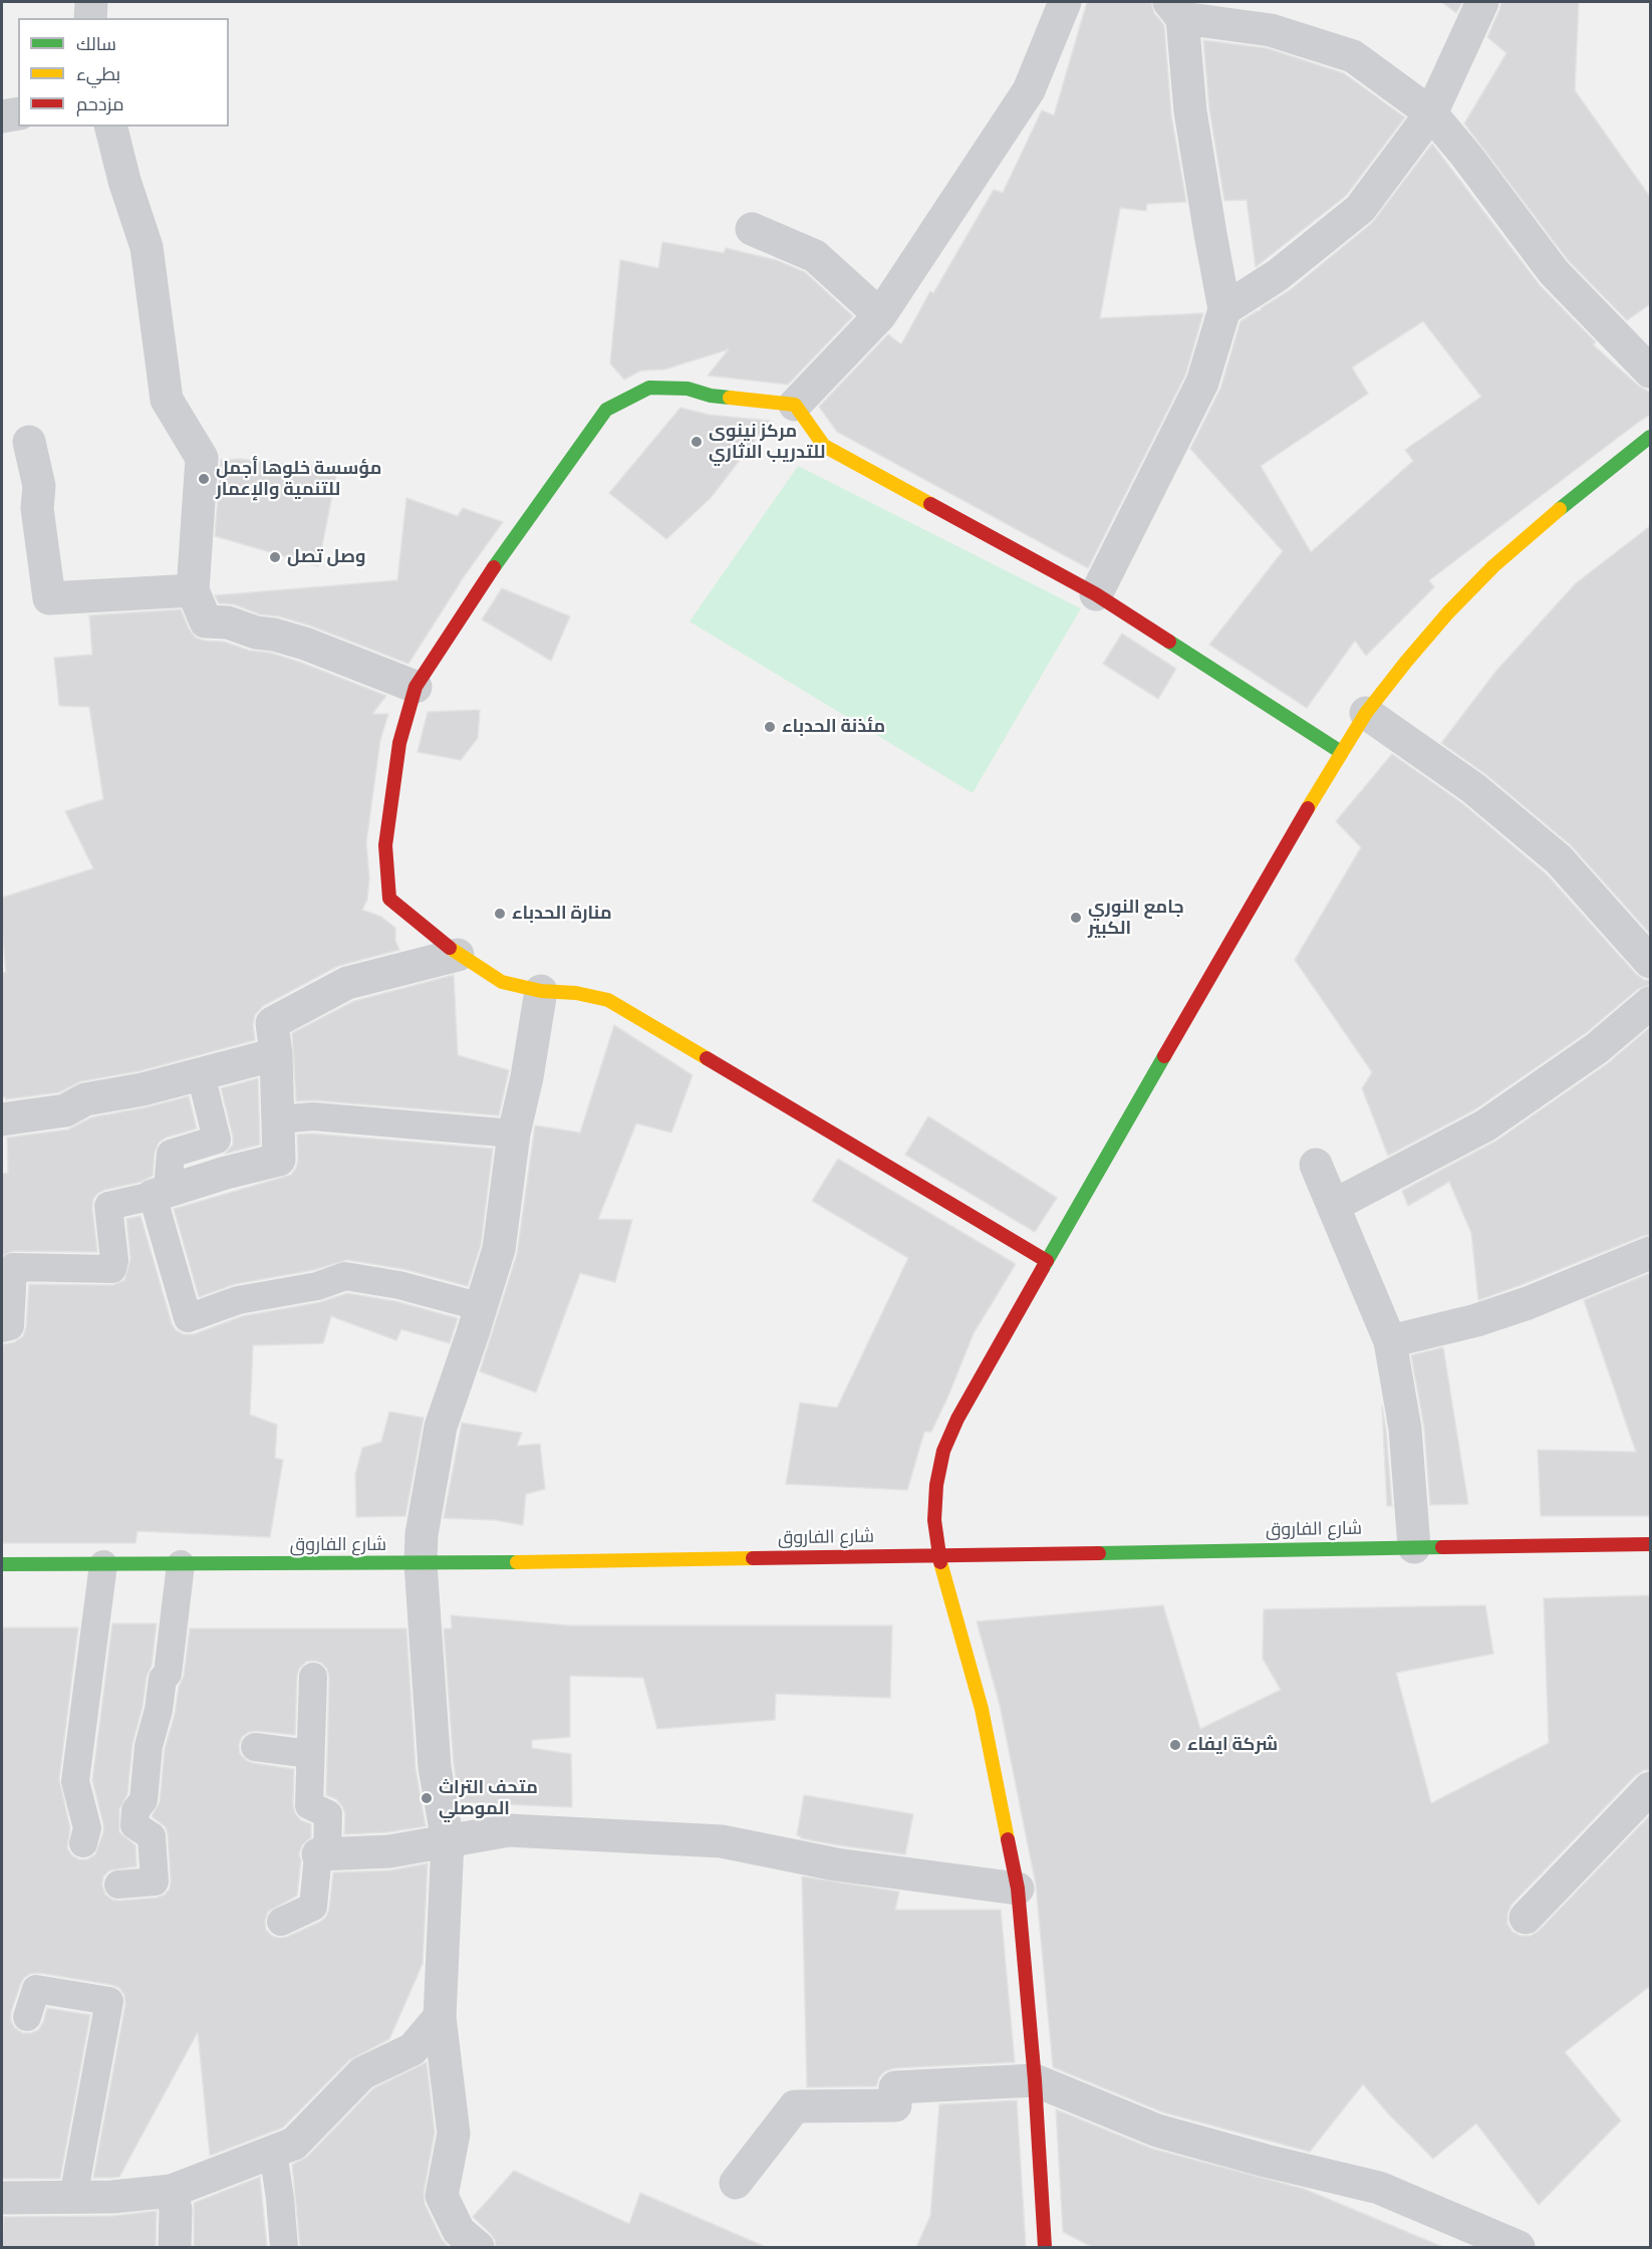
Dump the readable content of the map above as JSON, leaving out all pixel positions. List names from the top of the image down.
{
  "streets": {
    "main road": ["شارع الفاروق"]
  },
  "places": [
    "مركز نينوى للتدريب الاثاري",
    "مؤسسة خلوها أجمل للتنمية والإعمار",
    "وصل تصل",
    "مئذنة الحدباء",
    "منارة الحدباء",
    "جامع النوري الكبير",
    "شركة ايفاء",
    "متحف التراث الموصلي"
  ],
  "legend": ["سالك", "بطيء", "مزدحم"]
}
